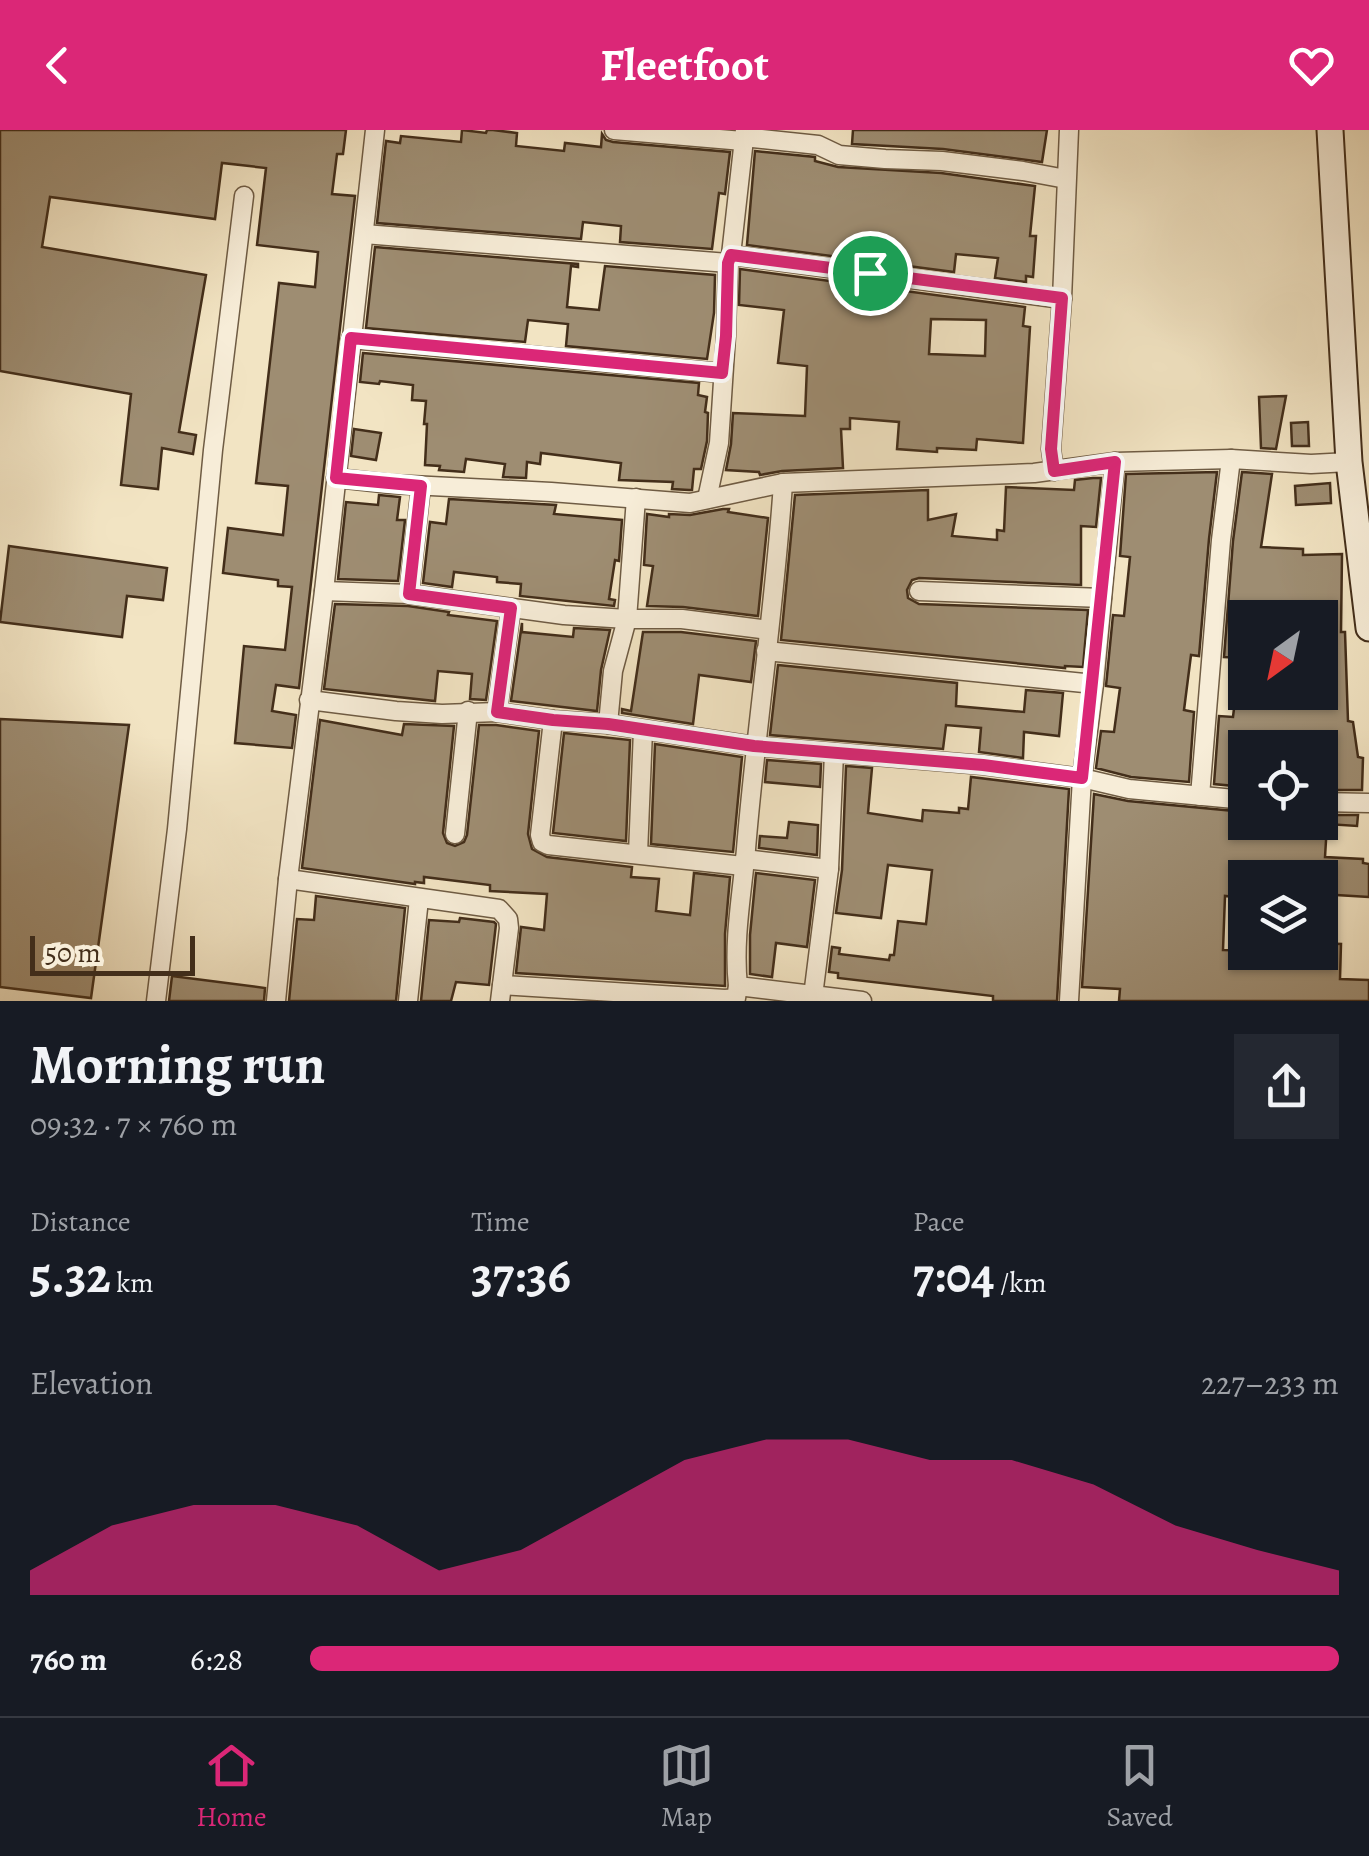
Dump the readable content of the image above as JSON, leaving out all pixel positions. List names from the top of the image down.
{
  "scale_bar": "50 m",
  "north": "bottom left",
  "page": {
    "header": "Fleetfoot",
    "scale": "50 m",
    "heading": ["Morning run", "09:32 · 7 × 760 m"],
    "stats": [
      ["Distance", "5.32 km"],
      ["Time", "37:36"],
      ["Pace", "7:04 /km"]
    ],
    "chart": ["Elevation", "227–233 m"],
    "list": [
      {
        "name": "760 m",
        "note": "6:28"
      }
    ],
    "tabs": ["Home", "Map", "Saved"]
  }
}
